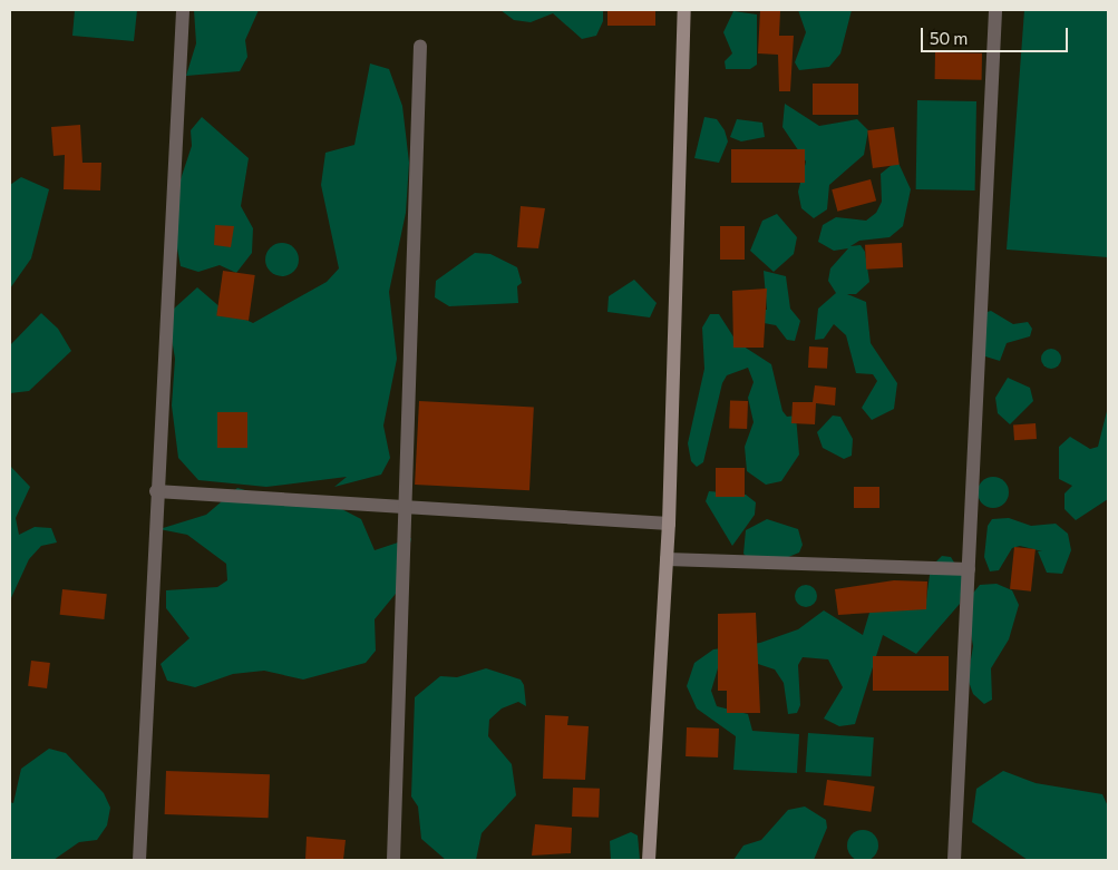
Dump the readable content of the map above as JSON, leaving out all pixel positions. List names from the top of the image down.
{
  "scale_bar": "50 m"
}
